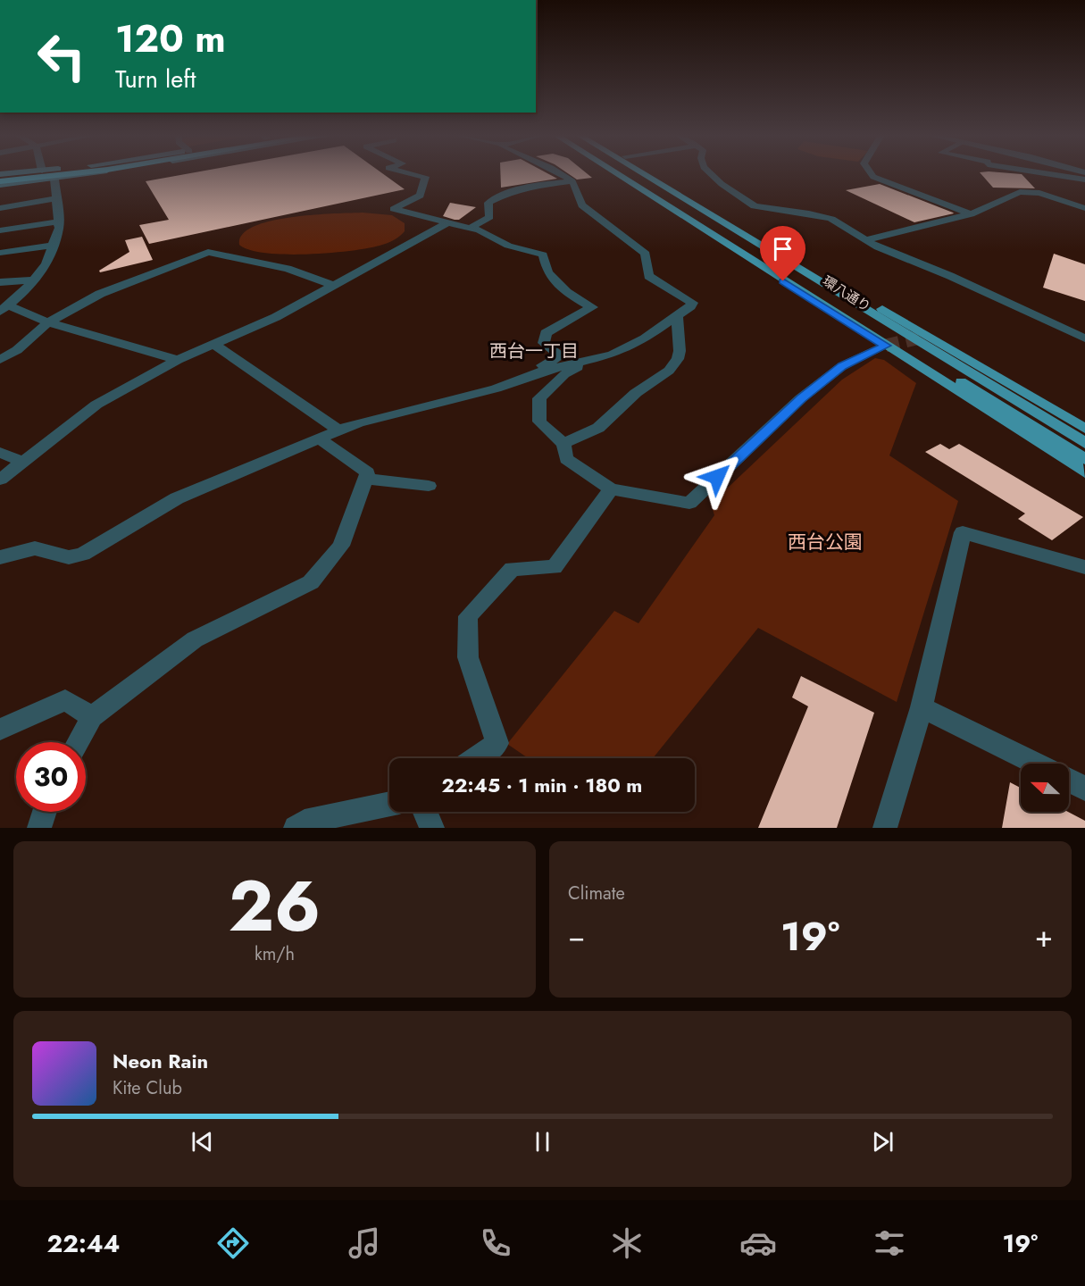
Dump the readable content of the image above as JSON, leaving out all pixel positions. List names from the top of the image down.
{
  "streets": {
    "main road": ["環八通り"]
  },
  "districts": ["西台一丁目"],
  "parks": ["西台公園"],
  "north": "left",
  "page": {
    "turn": ["120 m", "Turn left"],
    "limit": "30",
    "trip": "22:45 · 1 min · 180 m",
    "tile": [
      ["26", "km/h"],
      "Climate"
    ],
    "heat": ["−", "19°", "+"],
    "song": ["Neon Rain", "Kite Club"],
    "tabs": ["22:44", "19°"]
  }
}
